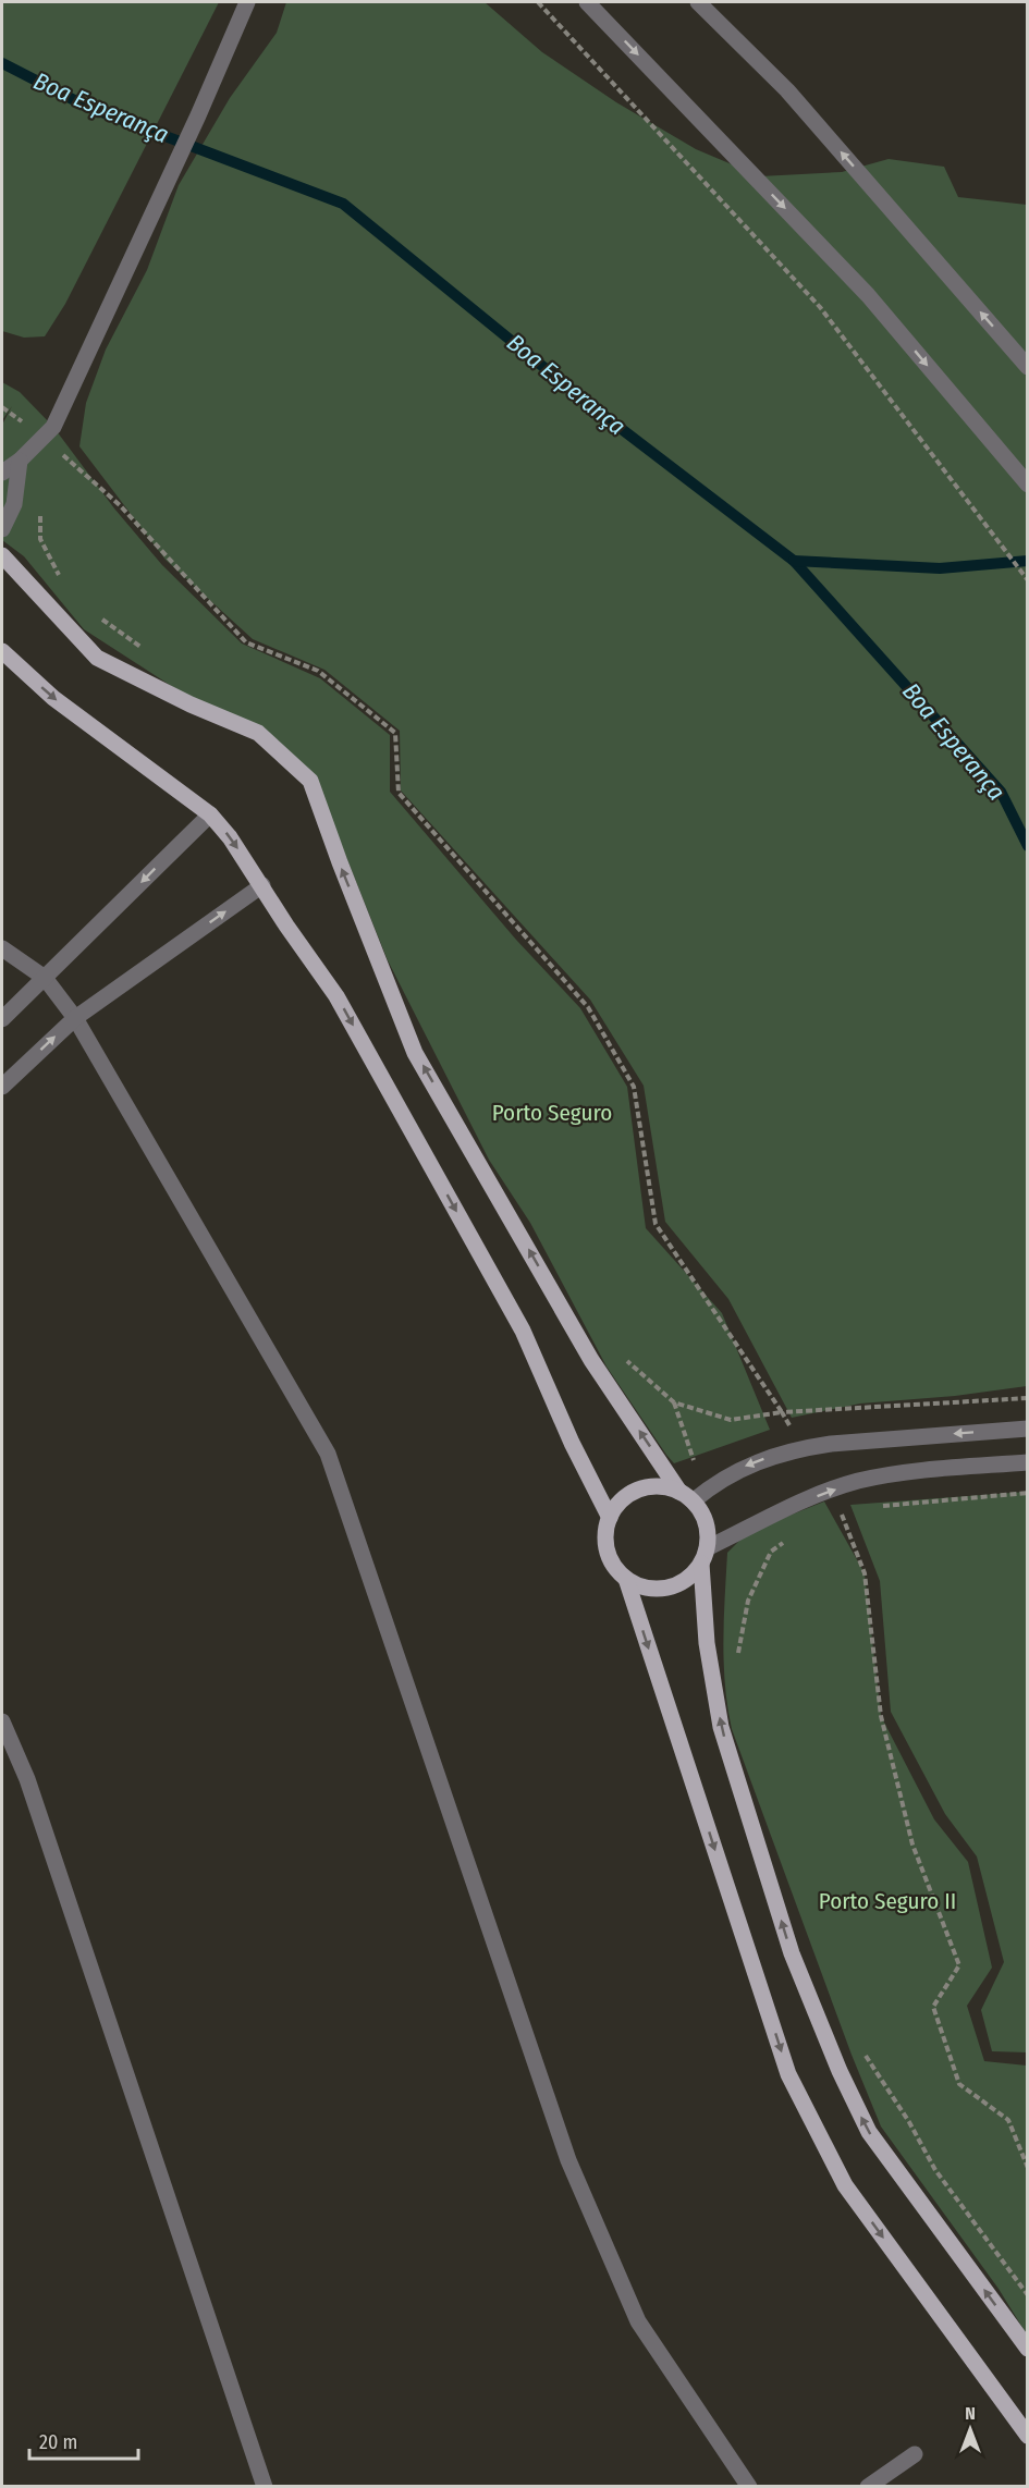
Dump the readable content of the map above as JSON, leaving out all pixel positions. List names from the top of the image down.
{
  "water": ["Boa Esperança"],
  "parks": ["Porto Seguro", "Porto Seguro II"],
  "scale_bar": "20 m",
  "north": "top"
}
